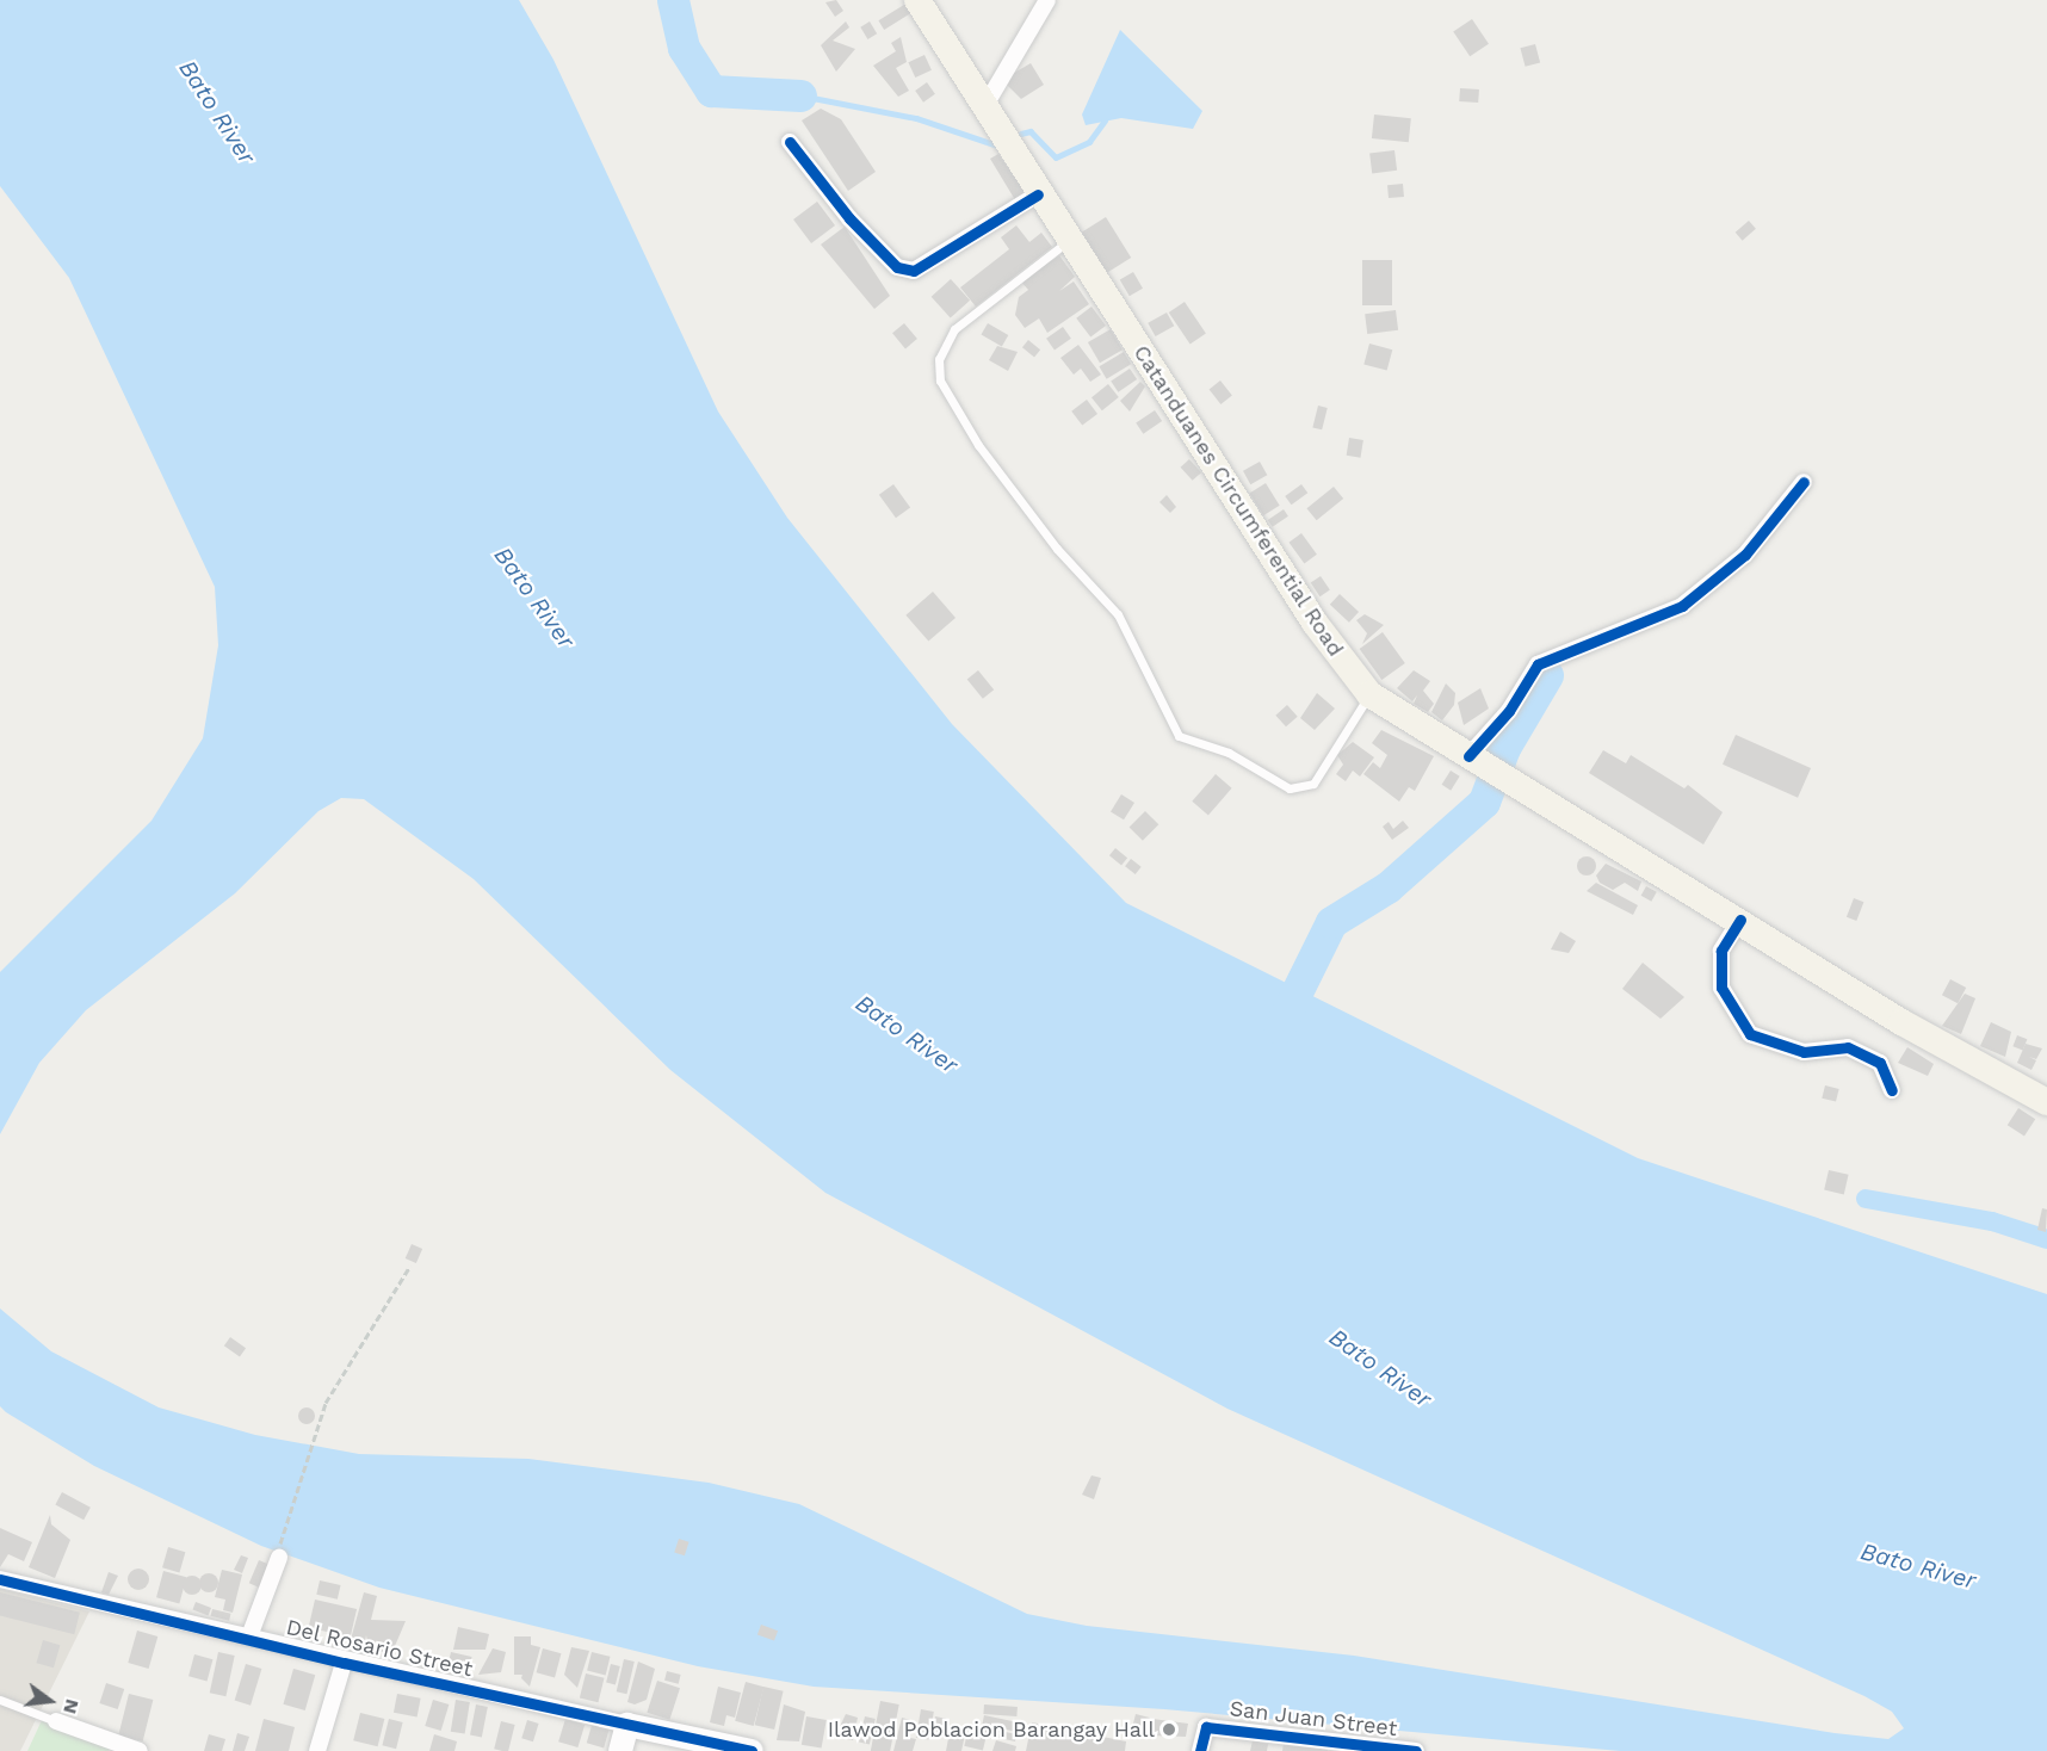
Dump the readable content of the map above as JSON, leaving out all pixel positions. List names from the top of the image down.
{
  "streets": {
    "main road": ["Catanduanes Circumferential Road"],
    "street": ["Del Rosario Street", "San Juan Street"]
  },
  "water": ["Bato River"],
  "places": ["Ilawod Poblacion Barangay Hall"],
  "north": "right"
}
